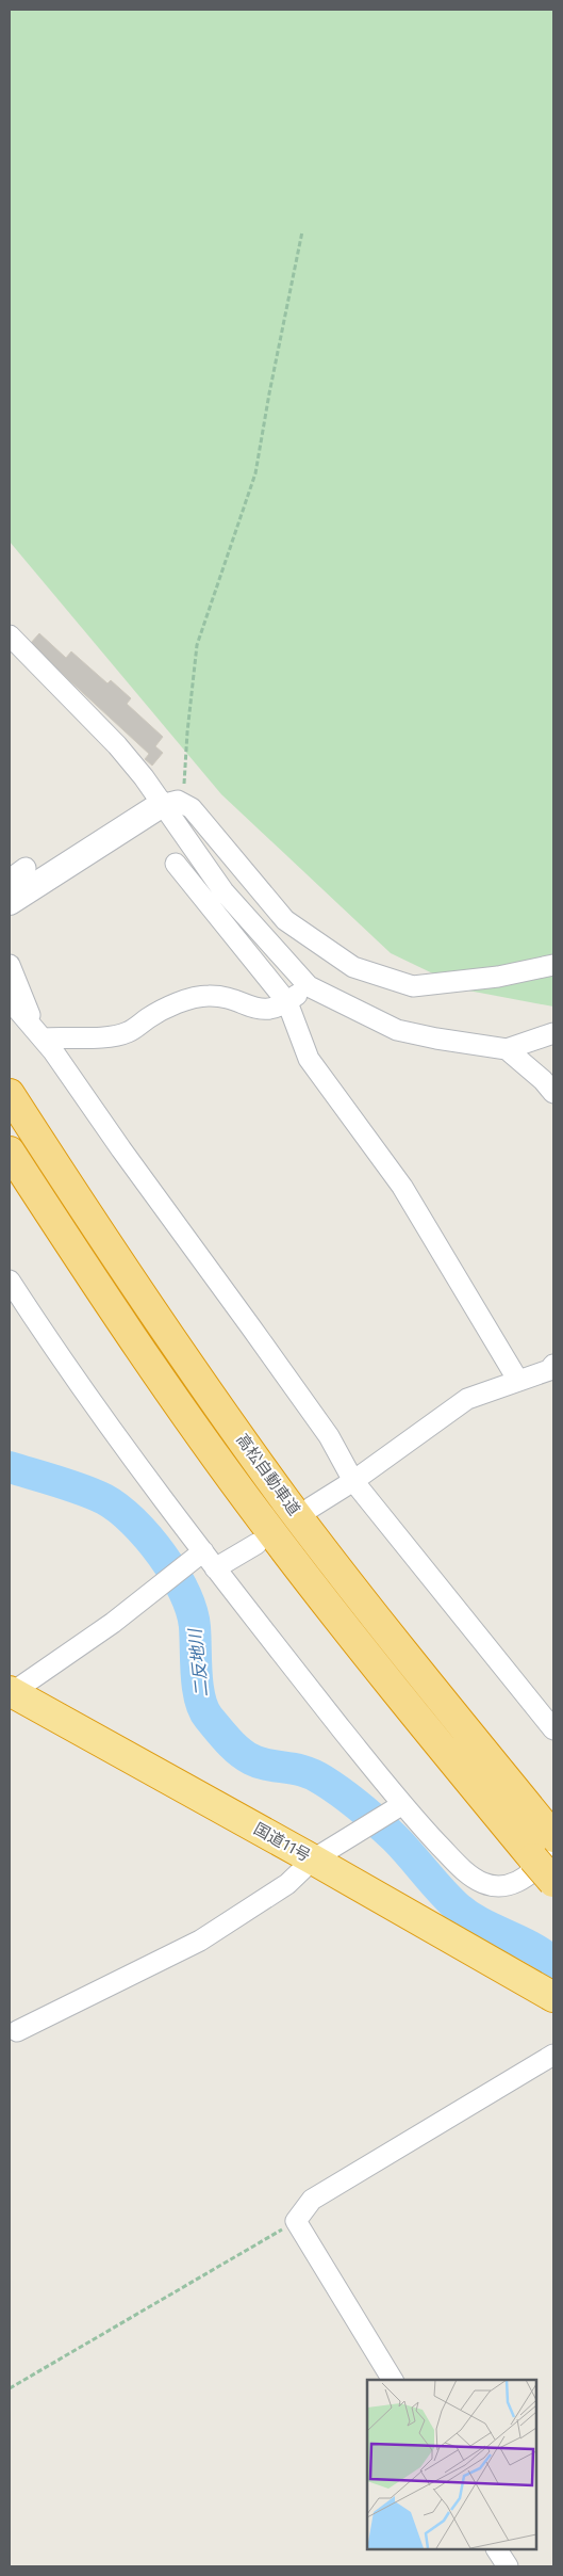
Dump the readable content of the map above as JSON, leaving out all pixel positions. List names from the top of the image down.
{
  "streets": {
    "highway": ["高松自動車道", "国道11号"]
  },
  "water": ["二反地川"]
}
